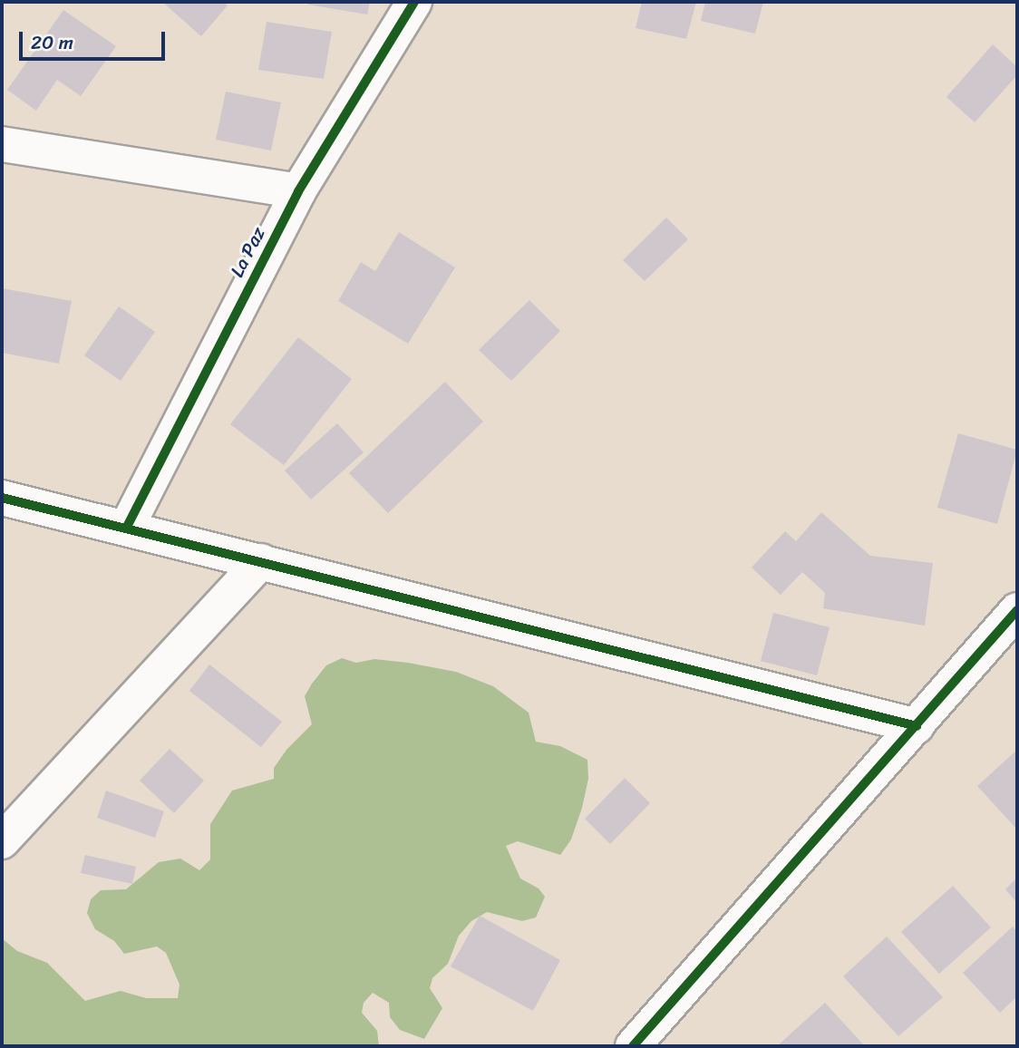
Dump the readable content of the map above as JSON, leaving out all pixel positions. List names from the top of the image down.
{
  "streets": {
    "street": ["La Paz"]
  },
  "scale_bar": "20 m"
}
